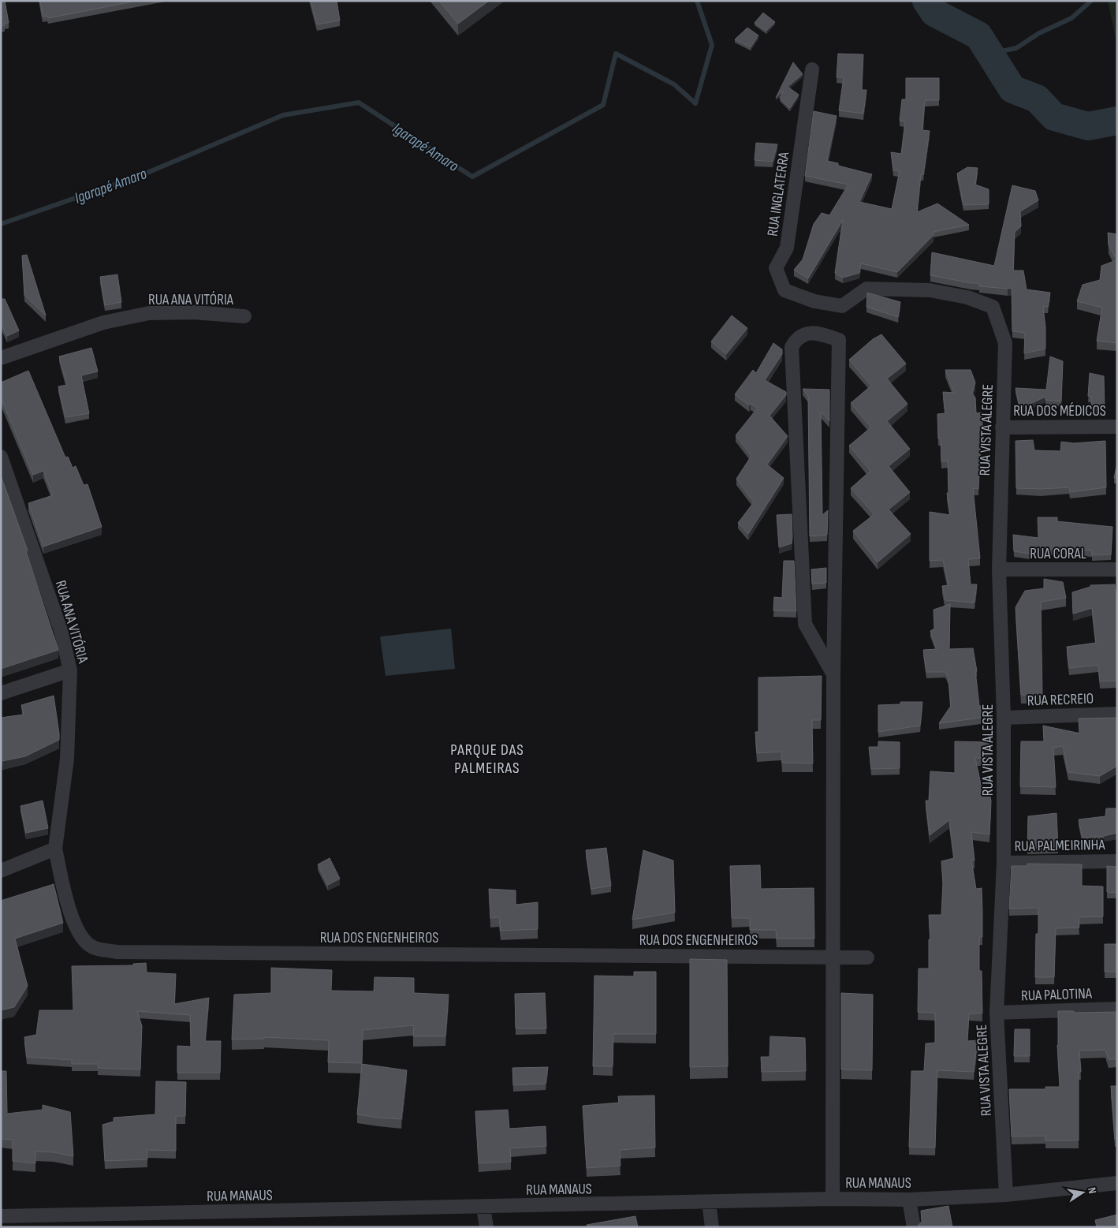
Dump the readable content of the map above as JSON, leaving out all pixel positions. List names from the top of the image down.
{
  "streets": {
    "street": [
      "RUA INGLATERRA",
      "RUA ANA VITÓRIA",
      "RUA DOS MÉDICOS",
      "RUA VISTA ALEGRE",
      "RUA CORAL",
      "RUA RECREIO",
      "RUA PALMEIRINHA",
      "RUA DOS ENGENHEIROS",
      "RUA PALOTINA",
      "RUA MANAUS"
    ]
  },
  "crossings": [
    ["RUA INGLATERRA", "RUA VISTA ALEGRE"],
    ["RUA ANA VITÓRIA", "RUA DOS ENGENHEIROS"],
    ["RUA DOS MÉDICOS", "RUA VISTA ALEGRE"],
    ["RUA VISTA ALEGRE", "RUA CORAL"],
    ["RUA VISTA ALEGRE", "RUA RECREIO"],
    ["RUA VISTA ALEGRE", "RUA PALMEIRINHA"],
    ["RUA VISTA ALEGRE", "RUA PALOTINA"],
    ["RUA VISTA ALEGRE", "RUA MANAUS"]
  ],
  "districts": ["PARQUE DAS PALMEIRAS"],
  "water": ["Igarapé Amaro"],
  "north": "right"
}
